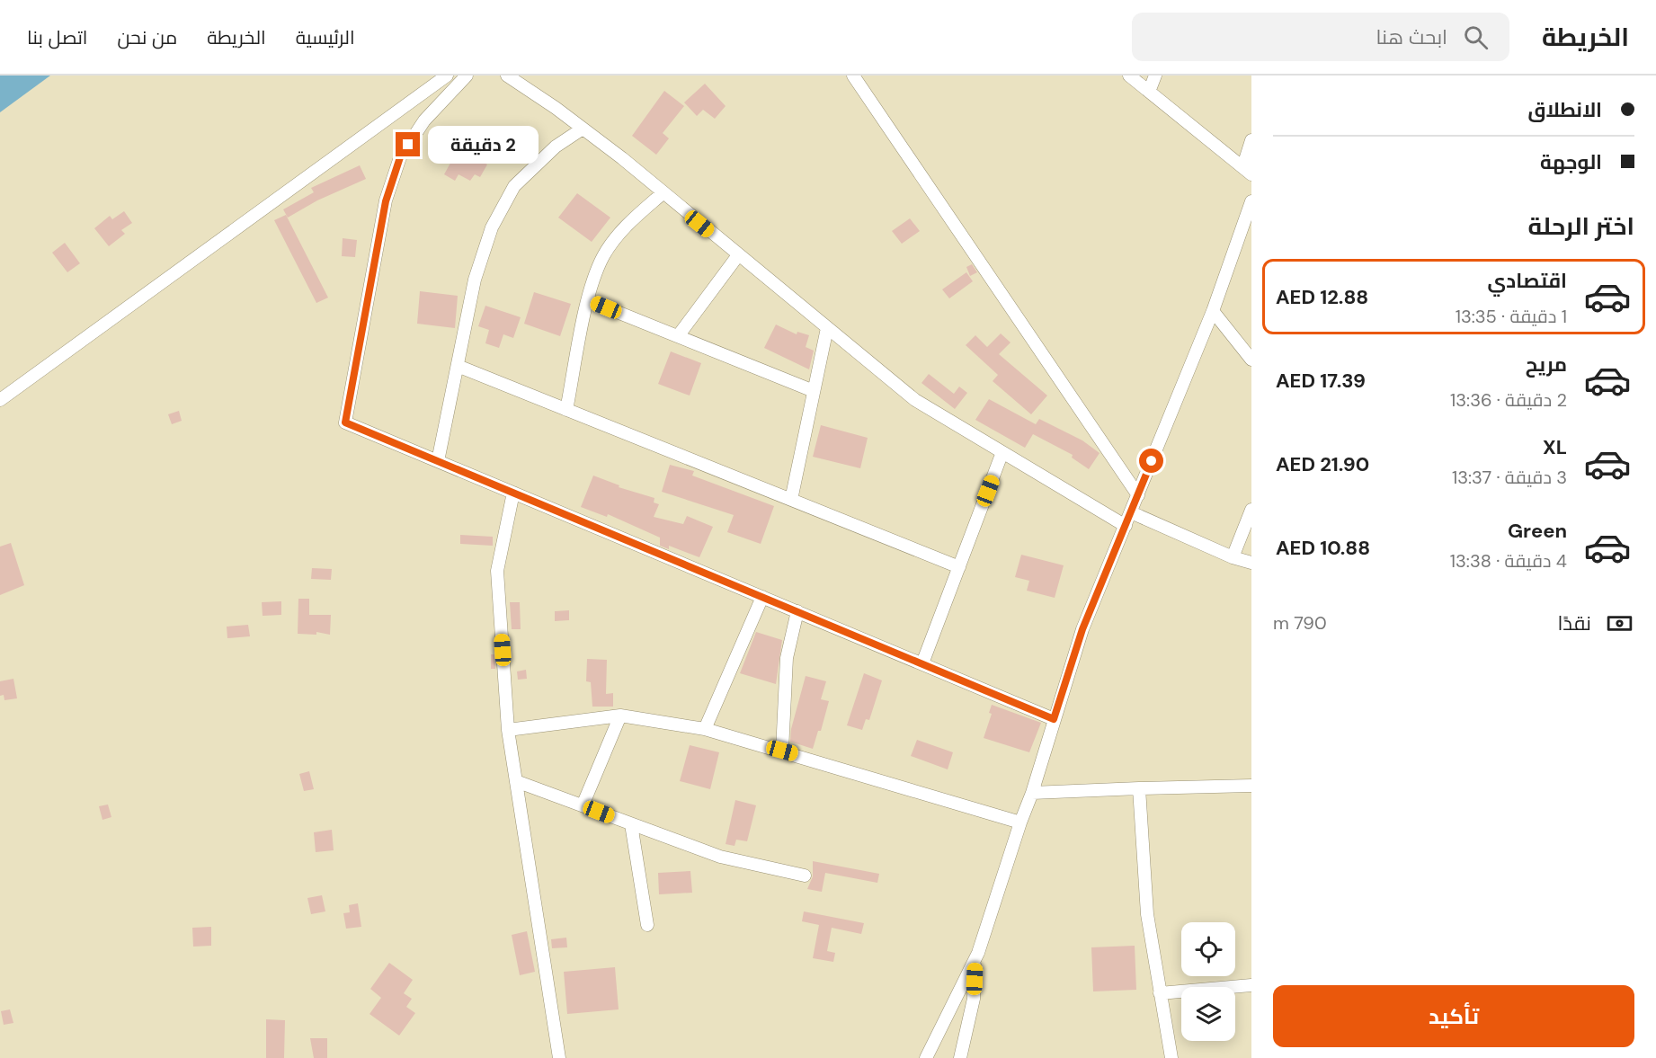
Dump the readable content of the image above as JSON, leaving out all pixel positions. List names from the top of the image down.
{
  "page": {
    "header": "الخريطة",
    "search": "ابحث هنا",
    "nav": [
      "الرئيسية",
      "الخريطة",
      "من نحن",
      "اتصل بنا"
    ],
    "banner": ["الانطلاق", "الوجهة"],
    "bubble": "2 دقيقة",
    "heading": "اختر الرحلة",
    "list": [
      {
        "name": "اقتصادي",
        "note": "1 دقيقة · 13:35",
        "value": "AED 12.88"
      },
      {
        "name": "مريح",
        "note": "2 دقيقة · 13:36",
        "value": "AED 17.39"
      },
      {
        "name": "XL",
        "note": "3 دقيقة · 13:37",
        "value": "AED 21.90"
      },
      {
        "name": "Green",
        "note": "4 دقيقة · 13:38",
        "value": "AED 10.88"
      }
    ],
    "pay": ["نقدًا", "790 m"],
    "buttons": "تأكيد"
  }
}
